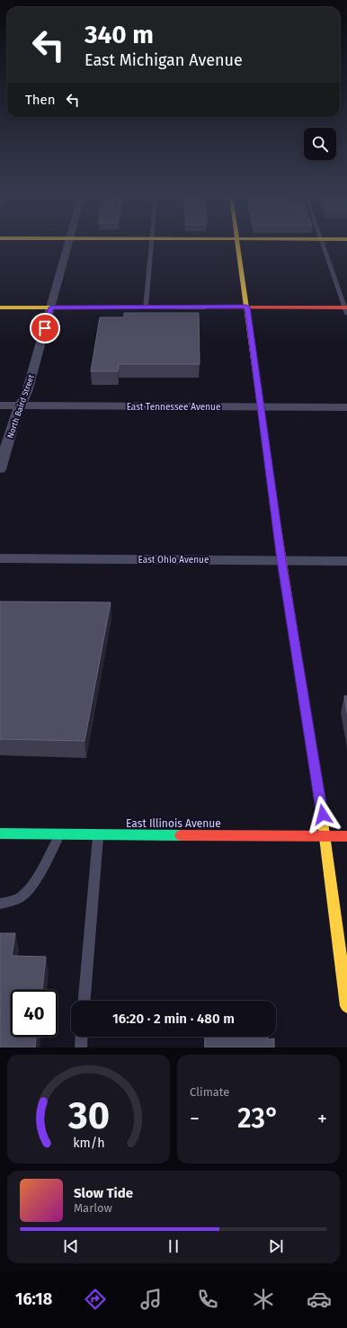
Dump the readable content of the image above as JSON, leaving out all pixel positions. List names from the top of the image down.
{
  "streets": {
    "street": [
      "North Baird Street",
      "East Tennessee Avenue",
      "East Ohio Avenue",
      "East Illinois Avenue"
    ]
  },
  "crossings": [
    ["North Baird Street", "East Tennessee Avenue"]
  ],
  "page": {
    "turn": ["340 m", "East Michigan Avenue"],
    "then": "Then",
    "limit": "40",
    "trip": "16:20 · 2 min · 480 m",
    "tile": "Climate",
    "heat": ["−", "23°", "+"],
    "song": ["Slow Tide", "Marlow"],
    "tabs": "16:18",
    "gauge": ["30", "km/h"]
  }
}
